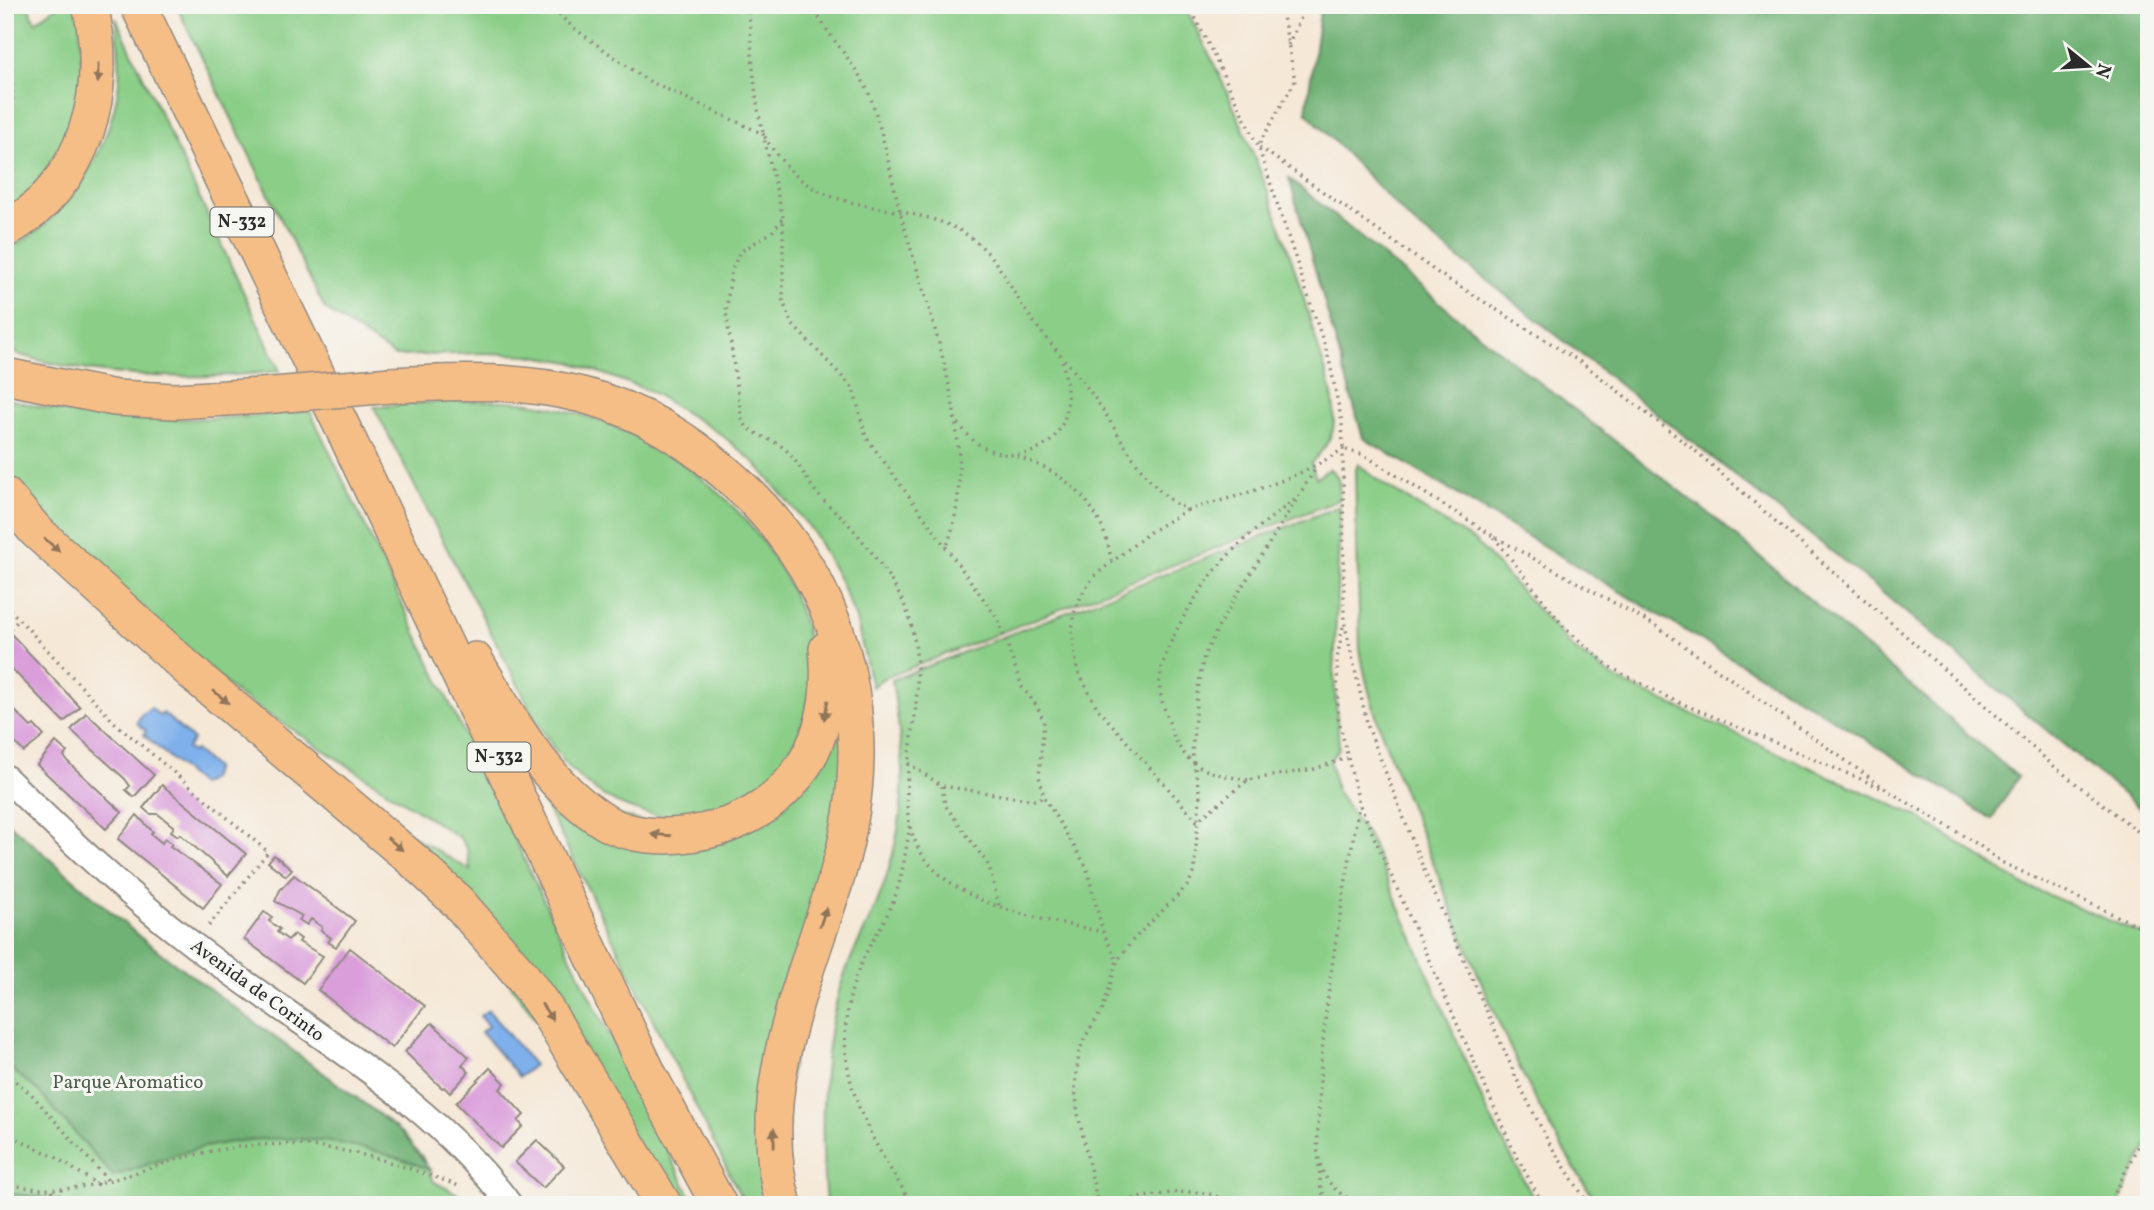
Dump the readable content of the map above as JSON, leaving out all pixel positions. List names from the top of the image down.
{
  "streets": {
    "highway": ["N-332"],
    "street": ["Avenida de Corinto"]
  },
  "parks": ["Parque Aromatico"],
  "north": "right"
}
